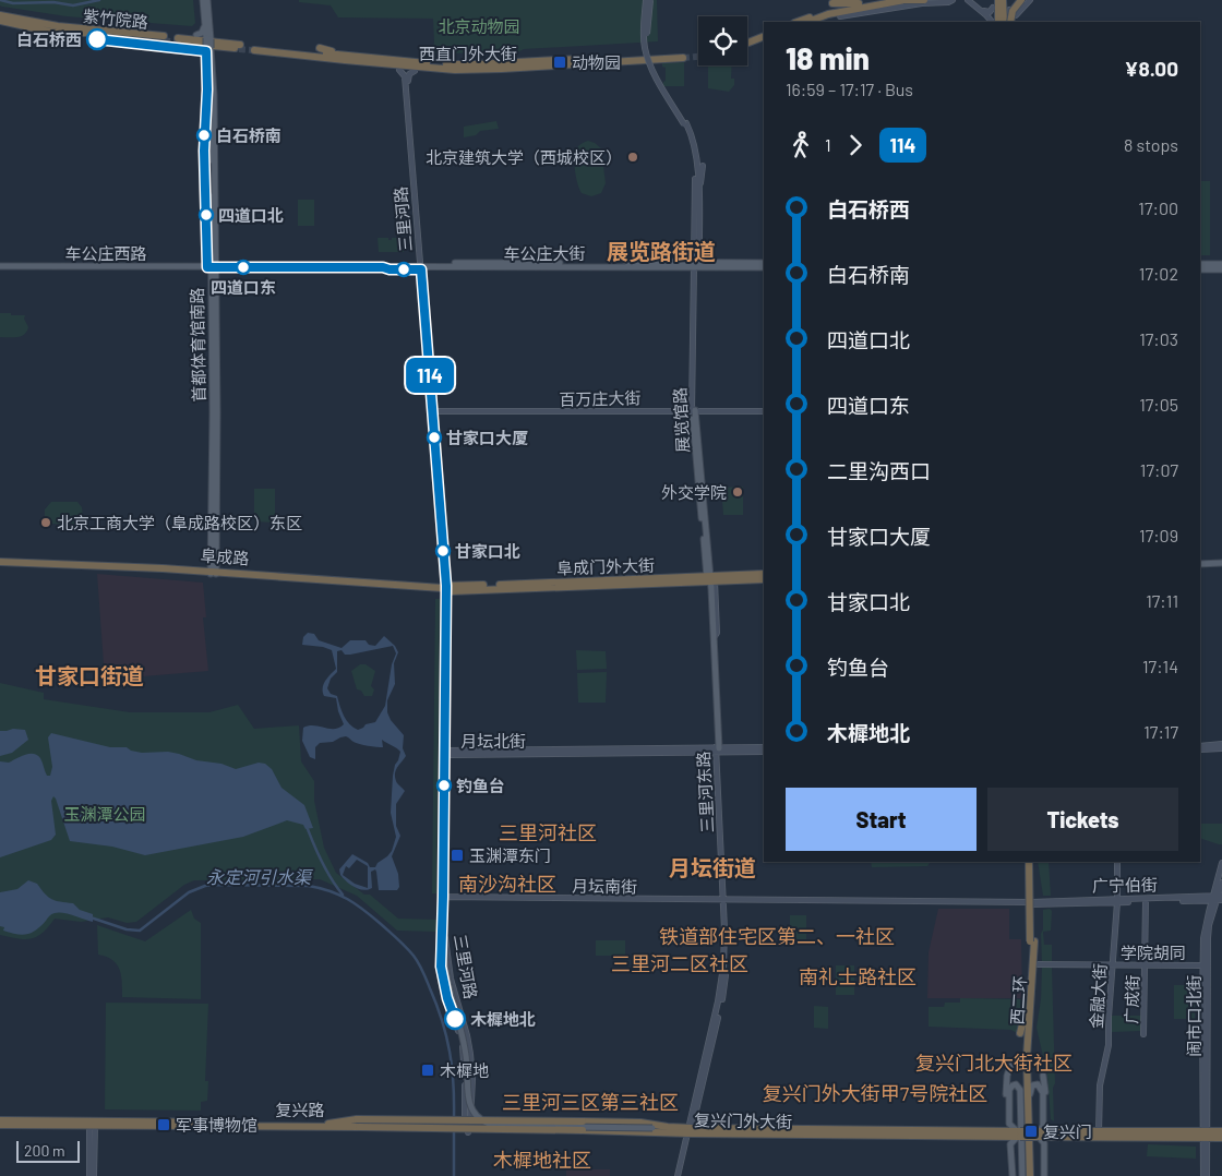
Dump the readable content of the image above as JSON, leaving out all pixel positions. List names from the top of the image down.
{
  "streets": {
    "highway": [
      "紫竹院路",
      "西直门外大街",
      "阜成路",
      "阜成门外大街",
      "西二环",
      "复兴路",
      "复兴门外大街"
    ],
    "main road": [
      "三里河路",
      "车公庄西路",
      "车公庄大街",
      "首都体育馆南路",
      "百万庄大街",
      "展览馆路",
      "月坛北街",
      "三里河东路",
      "广宁伯街",
      "月坛南街",
      "学院胡同",
      "金融大街",
      "广成街",
      "闹市口北街"
    ]
  },
  "crossings": [
    ["三里河路", "车公庄西路"],
    ["三里河路", "车公庄大街"],
    ["三里河路", "百万庄大街"],
    ["三里河路", "阜成路"],
    ["三里河路", "阜成门外大街"],
    ["三里河路", "月坛北街"],
    ["三里河路", "月坛南街"],
    ["三里河路", "复兴路"],
    ["三里河路", "复兴门外大街"],
    ["车公庄西路", "车公庄大街"],
    ["车公庄西路", "首都体育馆南路"],
    ["车公庄大街", "展览馆路"],
    ["首都体育馆南路", "阜成路"],
    ["百万庄大街", "展览馆路"],
    ["展览馆路", "阜成门外大街"],
    ["展览馆路", "三里河东路"],
    ["阜成路", "阜成门外大街"],
    ["阜成门外大街", "三里河东路"],
    ["月坛北街", "三里河东路"],
    ["三里河东路", "月坛南街"],
    ["三里河东路", "复兴门外大街"],
    ["广宁伯街", "月坛南街"],
    ["广宁伯街", "金融大街"],
    ["广宁伯街", "广成街"],
    ["广宁伯街", "闹市口北街"],
    ["学院胡同", "金融大街"],
    ["学院胡同", "广成街"],
    ["学院胡同", "闹市口北街"],
    ["复兴路", "复兴门外大街"]
  ],
  "districts": [
    "展览路街道",
    "甘家口街道",
    "三里河社区",
    "月坛街道",
    "南沙沟社区",
    "铁道部住宅区第二、一社区",
    "三里河二区社区",
    "南礼士路社区",
    "复兴门北大街社区",
    "复兴门外大街甲7号院社区",
    "三里河三区第三社区",
    "木樨地社区"
  ],
  "water": ["永定河引水渠"],
  "parks": ["北京动物园", "玉渊潭公园"],
  "places": {
    "other": [
      "白石桥西",
      "白石桥南",
      "北京建筑大学（西城校区）",
      "四道口北",
      "四道口东",
      "甘家口大厦",
      "外交学院",
      "北京工商大学（阜成路校区）东区",
      "甘家口北",
      "钓鱼台",
      "木樨地北"
    ],
    "transit": [
      "动物园",
      "玉渊潭东门",
      "木樨地",
      "军事博物馆",
      "复兴门"
    ]
  },
  "lines": ["bus line 114"],
  "scale_bar": "200 m",
  "page": {
    "on_map": "114",
    "heading": ["18 min", "16:59 – 17:17 · Bus", "¥8.00"],
    "legs": ["1", "114", "8 stops"],
    "list": [
      {
        "name": "白石桥西",
        "value": "17:00"
      },
      {
        "name": "白石桥南",
        "value": "17:02"
      },
      {
        "name": "四道口北",
        "value": "17:03"
      },
      {
        "name": "四道口东",
        "value": "17:05"
      },
      {
        "name": "二里沟西口",
        "value": "17:07"
      },
      {
        "name": "甘家口大厦",
        "value": "17:09"
      },
      {
        "name": "甘家口北",
        "value": "17:11"
      },
      {
        "name": "钓鱼台",
        "value": "17:14"
      },
      {
        "name": "木樨地北",
        "value": "17:17"
      }
    ],
    "buttons": ["Start", "Tickets"],
    "scale": "200 m"
  }
}
